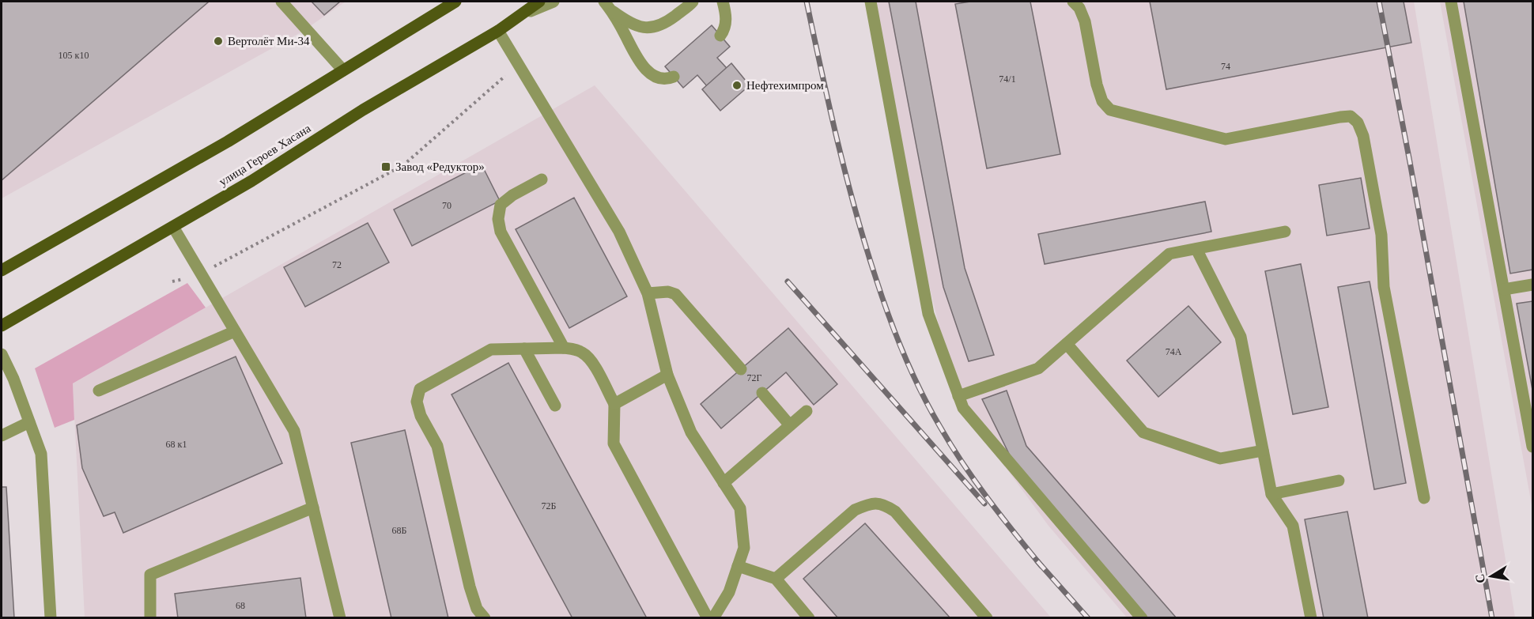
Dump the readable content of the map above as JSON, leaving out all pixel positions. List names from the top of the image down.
{
  "streets": {
    "main road": ["улица Героев Хасана"]
  },
  "places": {
    "other": ["Вертолёт Ми-34", "Нефтехимпром"],
    "transit": ["Завод «Редуктор»"]
  },
  "house_numbers": [
    "105 к10",
    "74",
    "74/1",
    "70",
    "72",
    "74А",
    "72Г",
    "68 к1",
    "72Б",
    "68Б",
    "68"
  ],
  "north": "left"
}
